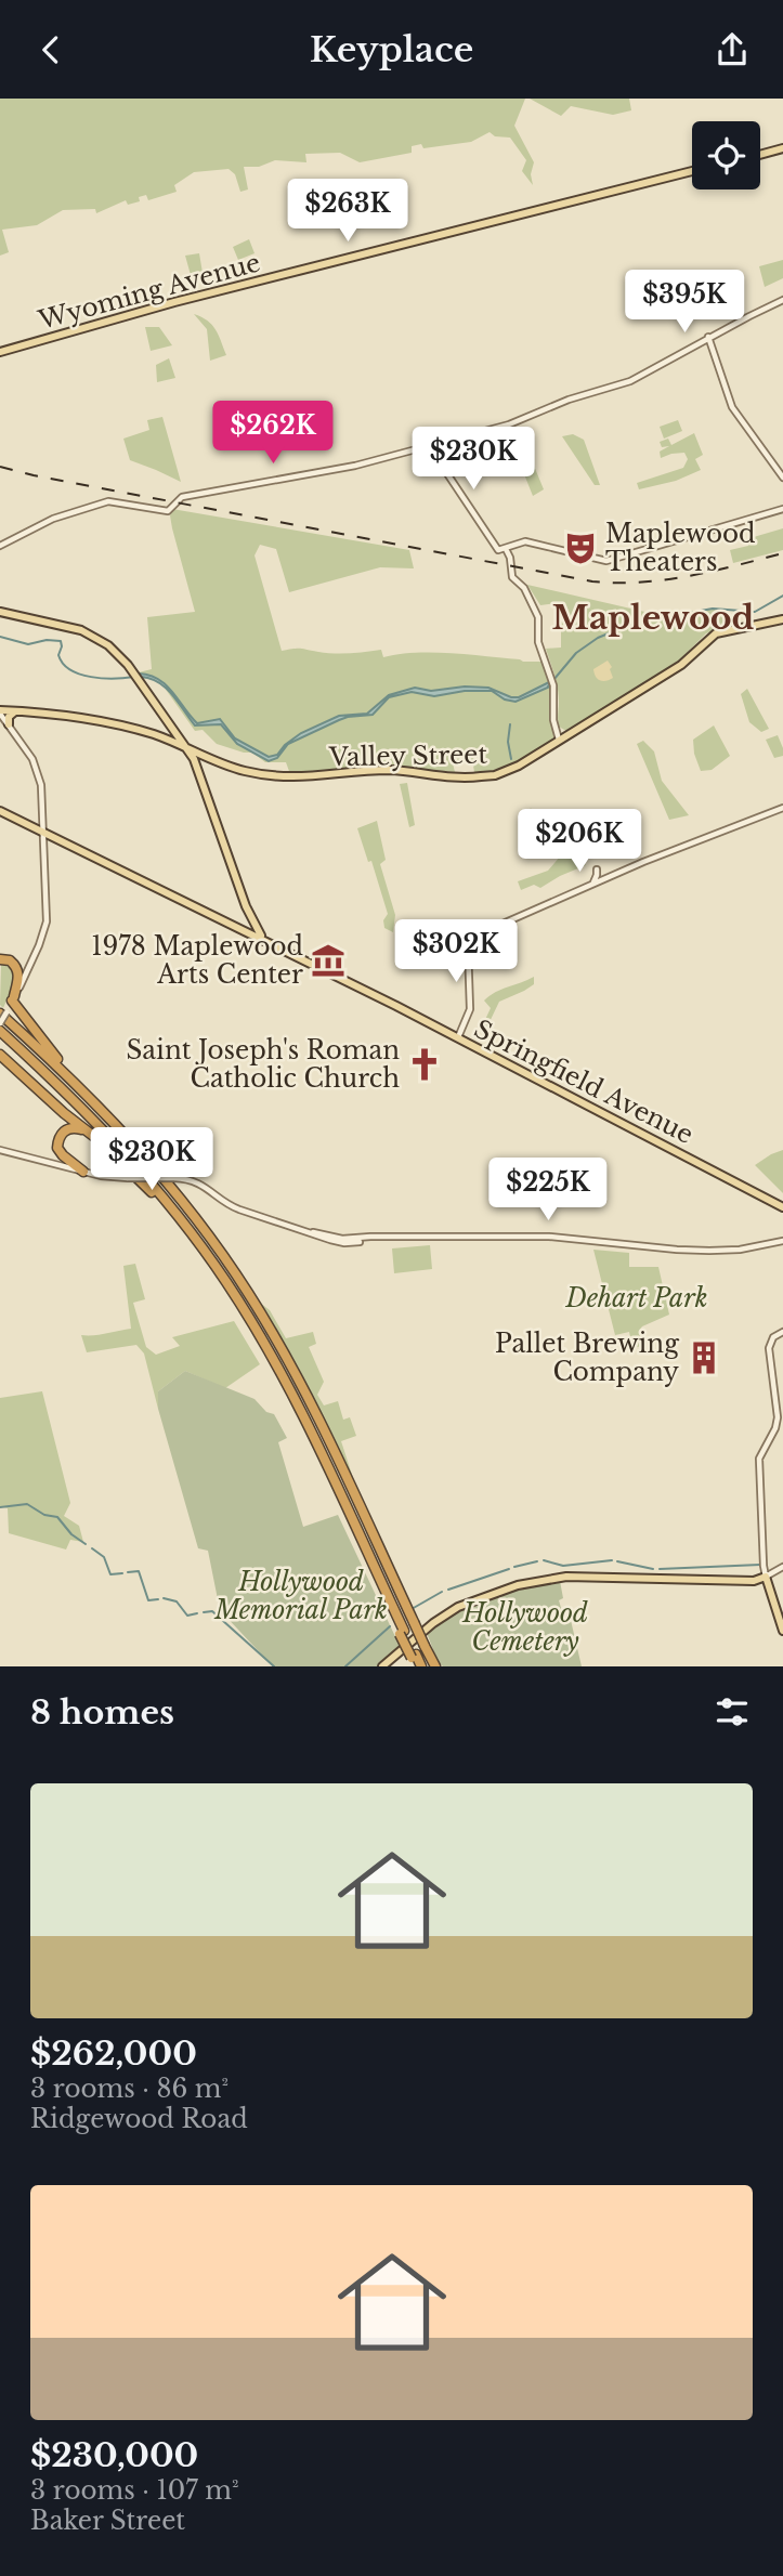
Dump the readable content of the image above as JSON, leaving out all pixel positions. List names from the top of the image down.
{
  "streets": {
    "main road": ["Wyoming Avenue", "Valley Street", "Springfield Avenue"]
  },
  "districts": ["Maplewood"],
  "parks": ["Dehart Park", "Hollywood Memorial Park", "Hollywood Cemetery"],
  "places": {
    "theatre": ["Maplewood Theaters"],
    "museum": ["1978 Maplewood Arts Center"],
    "church": ["Saint Joseph's Roman Catholic Church"],
    "building": ["Pallet Brewing Company"]
  },
  "page": {
    "header": "Keyplace",
    "price": [
      "$263K",
      "$395K",
      "$262K",
      "$230K",
      "$206K",
      "$302K",
      "$230K",
      "$225K"
    ],
    "heading": "8 homes",
    "list": [
      {
        "name": "$262,000",
        "note": "3 rooms · 86 m² · Ridgewood Road"
      },
      {
        "name": "$230,000",
        "note": "3 rooms · 107 m² · Baker Street"
      }
    ]
  }
}
